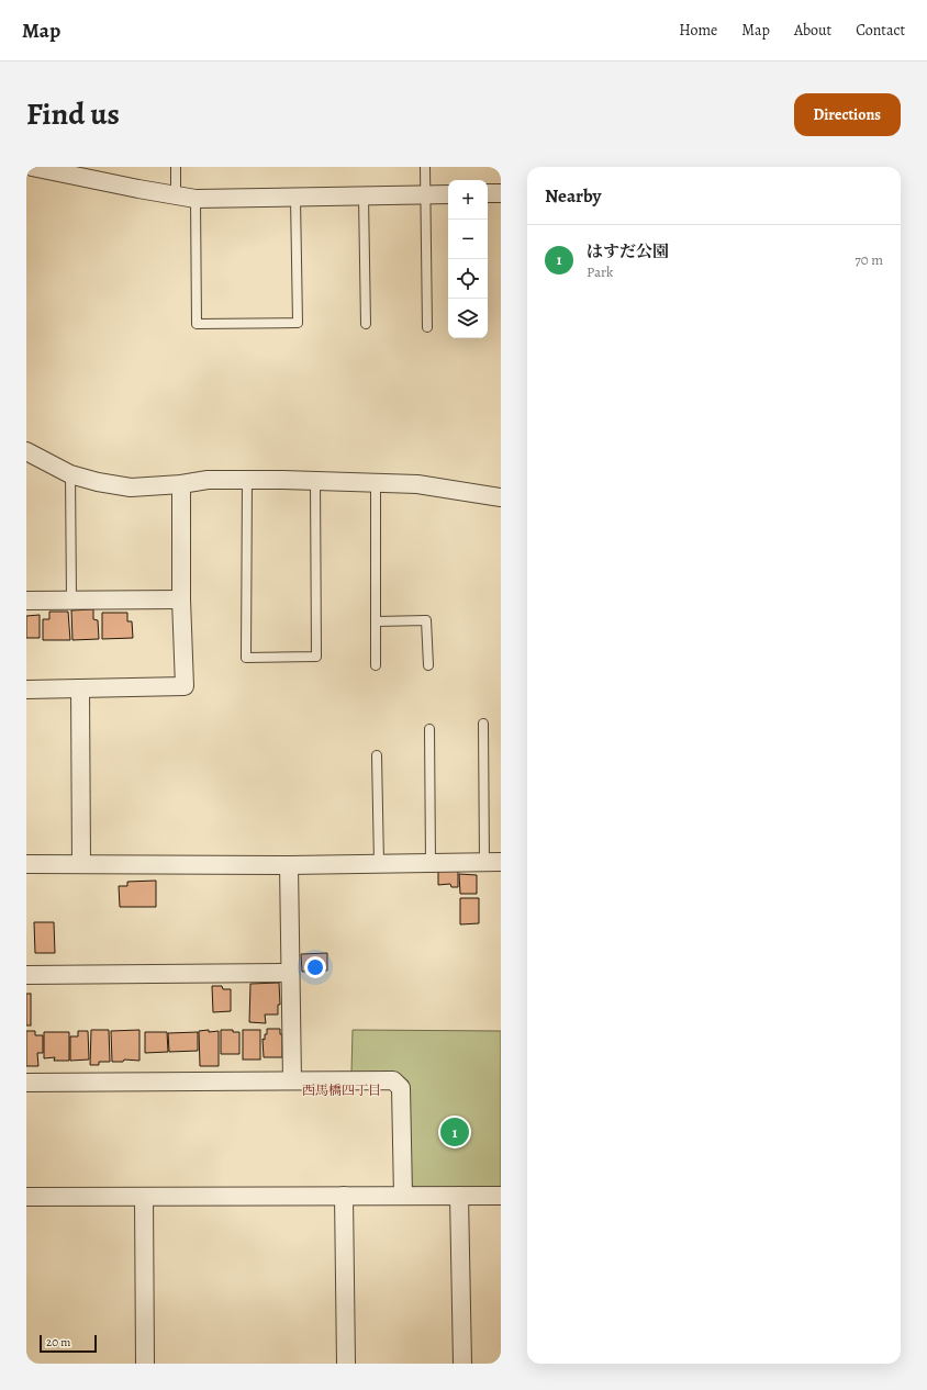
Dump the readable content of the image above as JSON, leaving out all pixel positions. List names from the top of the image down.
{
  "districts": ["西馬橋四丁目"],
  "scale_bar": "20 m",
  "page": {
    "header": "Map",
    "nav": [
      "Home",
      "Map",
      "About",
      "Contact"
    ],
    "title": "Find us",
    "buttons": "Directions",
    "heading": "Nearby",
    "map_buttons": ["+", "−"],
    "list": [
      {
        "mark": "1",
        "name": "はすだ公園",
        "note": "Park",
        "value": "70 m"
      }
    ],
    "pins": "1",
    "scale": "20 m"
  }
}
